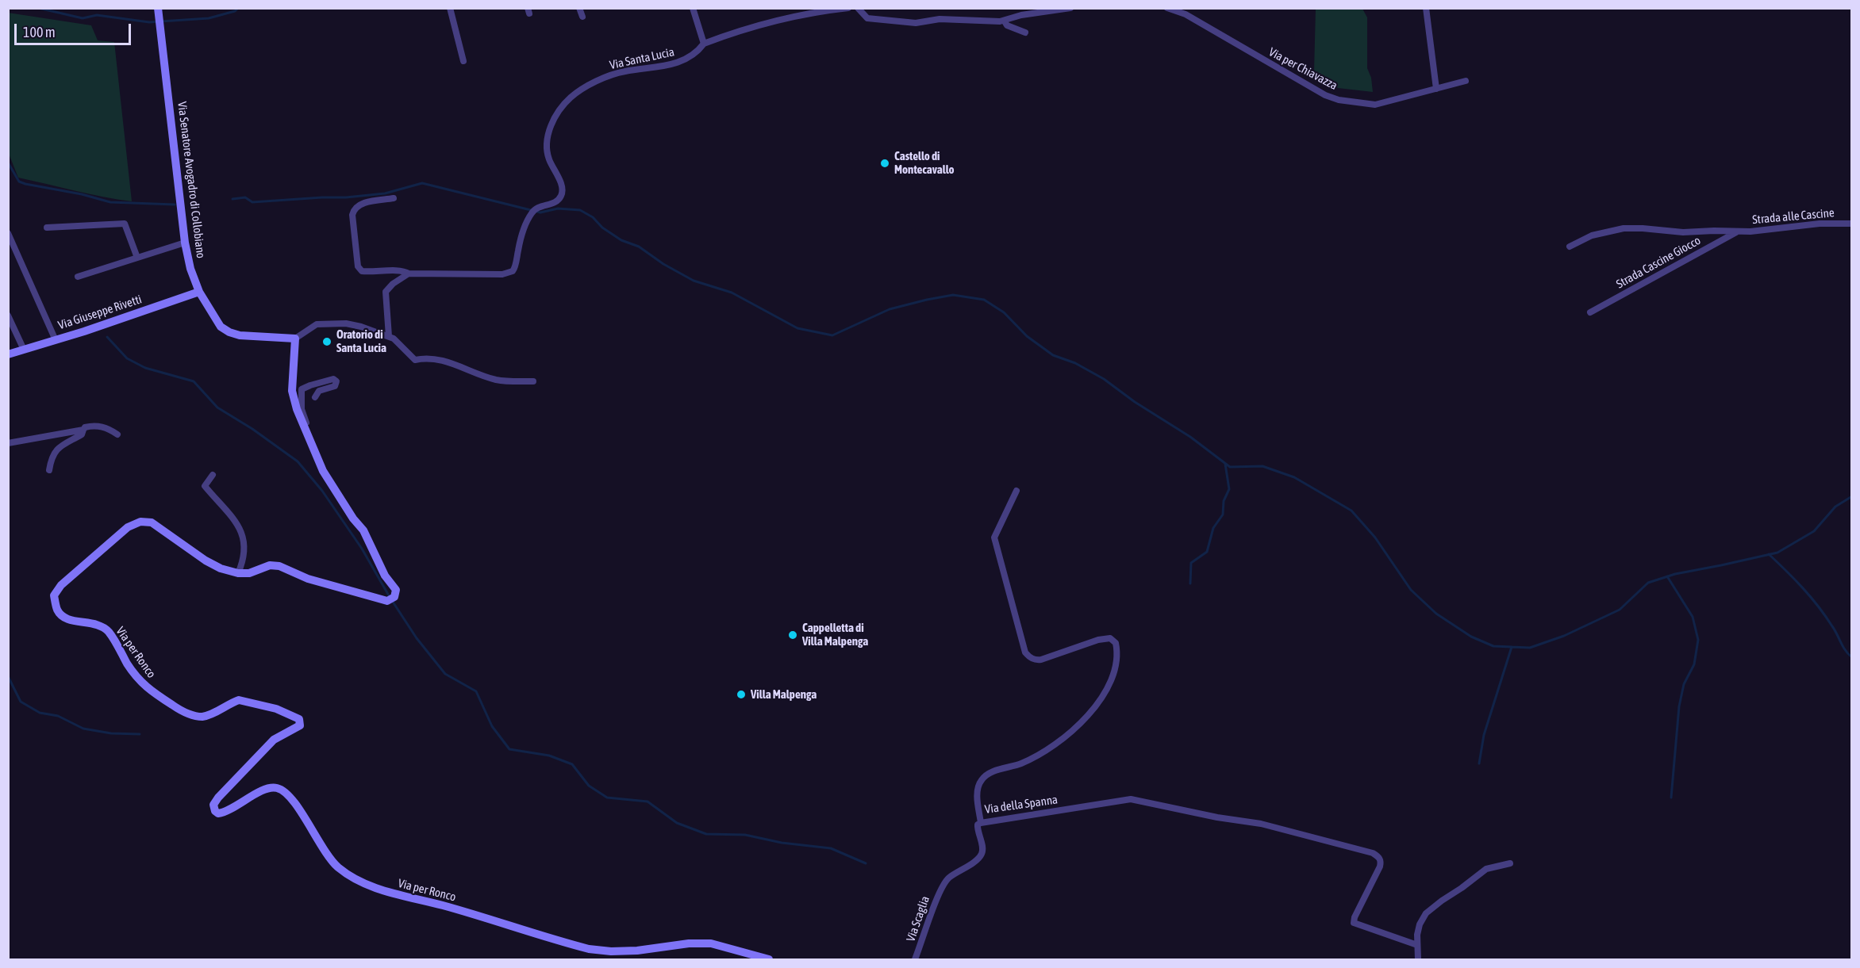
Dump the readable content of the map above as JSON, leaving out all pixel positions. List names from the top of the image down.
{
  "streets": {
    "street": [
      "Via Santa Lucia",
      "Via per Chiavazza",
      "Via Senatore Avogadro di Collobiano",
      "Strada alle Cascine",
      "Strada Cascine Giocco",
      "Via Giuseppe Rivetti",
      "Via per Ronco",
      "Via della Spanna",
      "Via Scaglia"
    ]
  },
  "crossings": [
    ["Via Senatore Avogadro di Collobiano", "Via Giuseppe Rivetti"],
    ["Strada alle Cascine", "Strada Cascine Giocco"],
    ["Via della Spanna", "Via Scaglia"]
  ],
  "places": [
    "Castello di Montecavallo",
    "Oratorio di Santa Lucia",
    "Cappelletta di Villa Malpenga",
    "Villa Malpenga"
  ],
  "scale_bar": "100 m"
}
